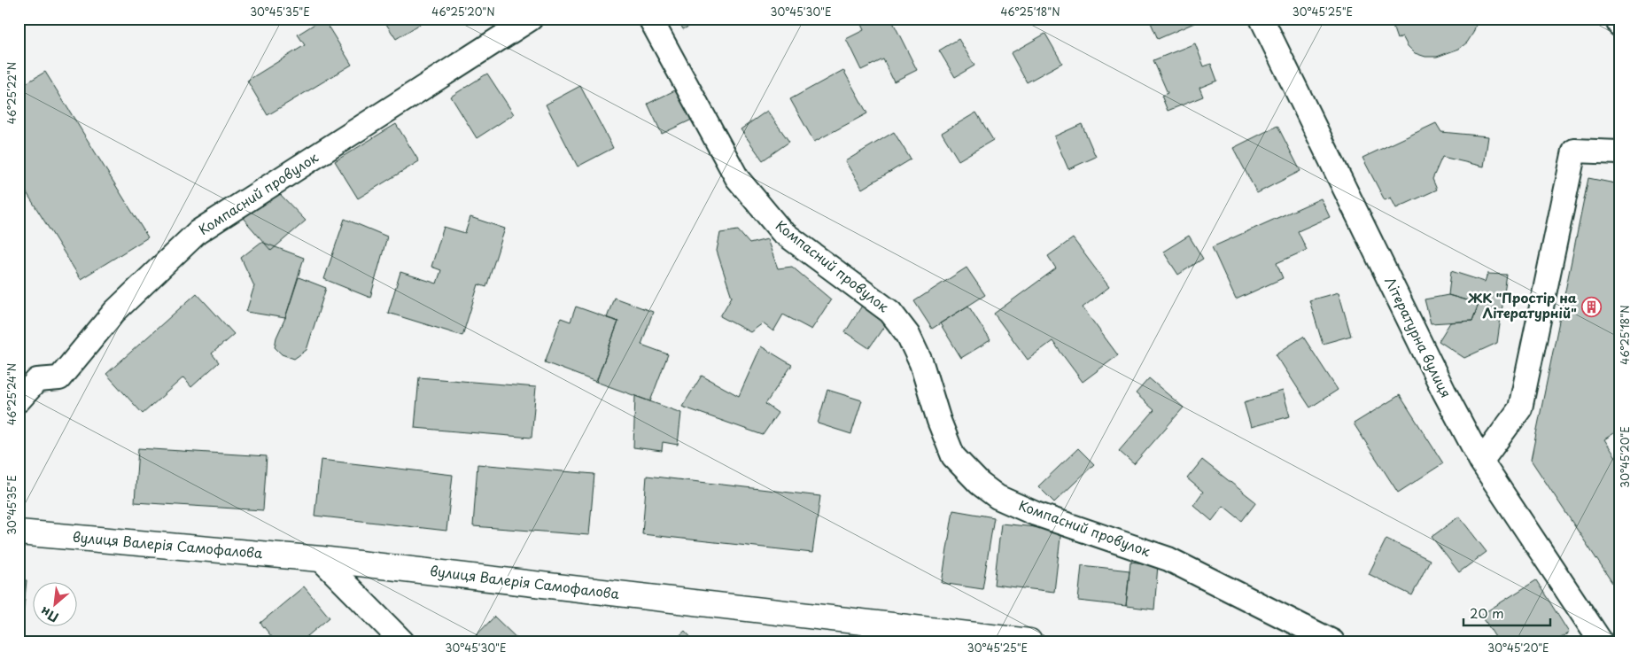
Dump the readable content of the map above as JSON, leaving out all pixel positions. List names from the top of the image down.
{
  "streets": {
    "street": ["Компасний провулок", "Літературна вулиця", "вулиця Валерія Самофалова"]
  },
  "places": {
    "building": ["ЖК \"Простір на Літературній\""]
  },
  "scale_bar": "20 m",
  "north": "bottom left",
  "coordinates": [
    "30°45'35\"E",
    "46°25'20\"N",
    "30°45'30\"E",
    "46°25'18\"N",
    "30°45'25\"E",
    "46°25'22\"N",
    "46°25'24\"N",
    "30°45'20\"E"
  ]
}
